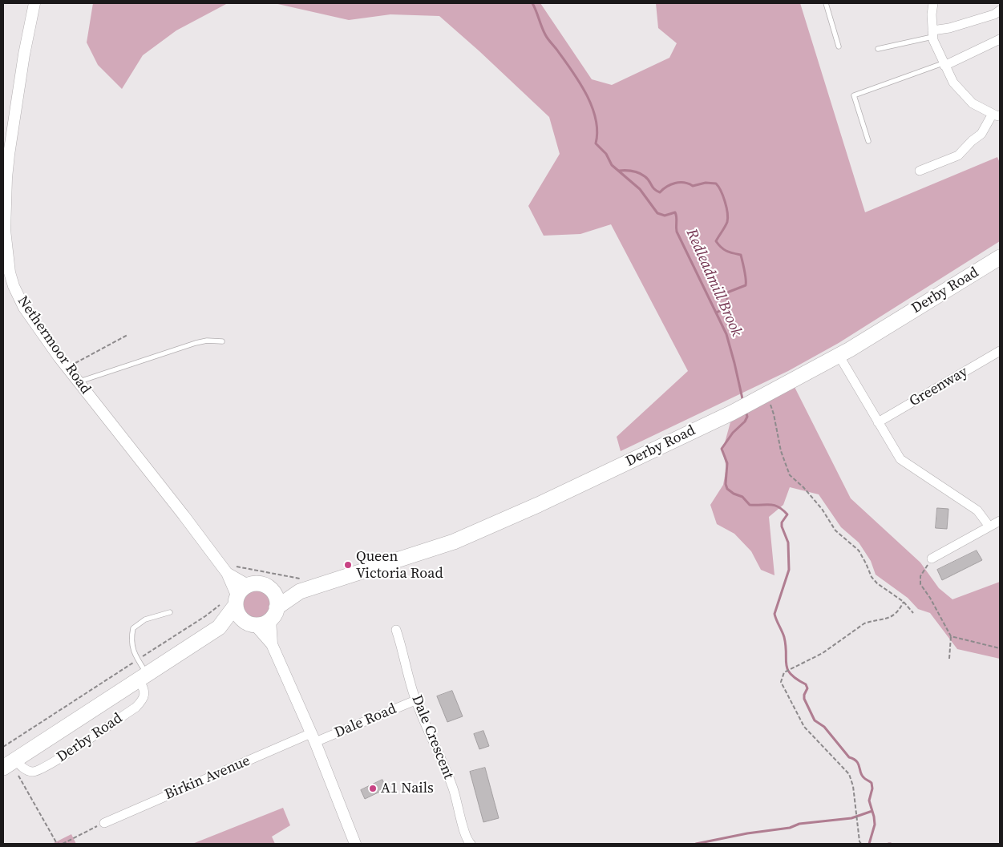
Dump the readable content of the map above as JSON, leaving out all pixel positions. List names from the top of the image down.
{
  "streets": {
    "highway": ["Derby Road"],
    "street": [
      "Nethermoor Road",
      "Greenway",
      "Dale Road",
      "Dale Crescent",
      "Birkin Avenue"
    ]
  },
  "crossings": [
    ["Derby Road", "Nethermoor Road"],
    ["Dale Road", "Dale Crescent"],
    ["Dale Road", "Birkin Avenue"]
  ],
  "water": ["Redleadmill Brook"],
  "places": ["Queen Victoria Road", "A1 Nails"]
}
